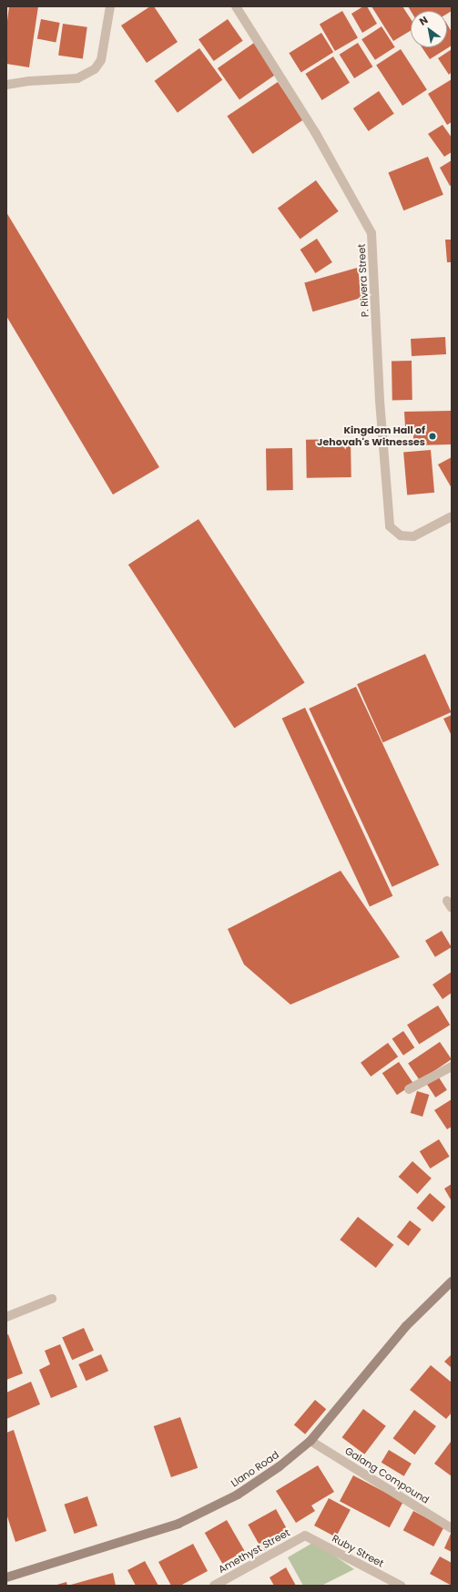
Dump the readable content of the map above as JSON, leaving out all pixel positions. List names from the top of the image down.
{
  "streets": {
    "main road": ["Llano Road"],
    "street": [
      "P. Rivera Street",
      "Galang Compound",
      "Amethyst Street",
      "Ruby Street"
    ]
  },
  "crossings": [
    ["Llano Road", "Galang Compound"],
    ["Amethyst Street", "Ruby Street"]
  ],
  "places": ["Kingdom Hall of Jehovah's Witnesses"],
  "north": "top left"
}
